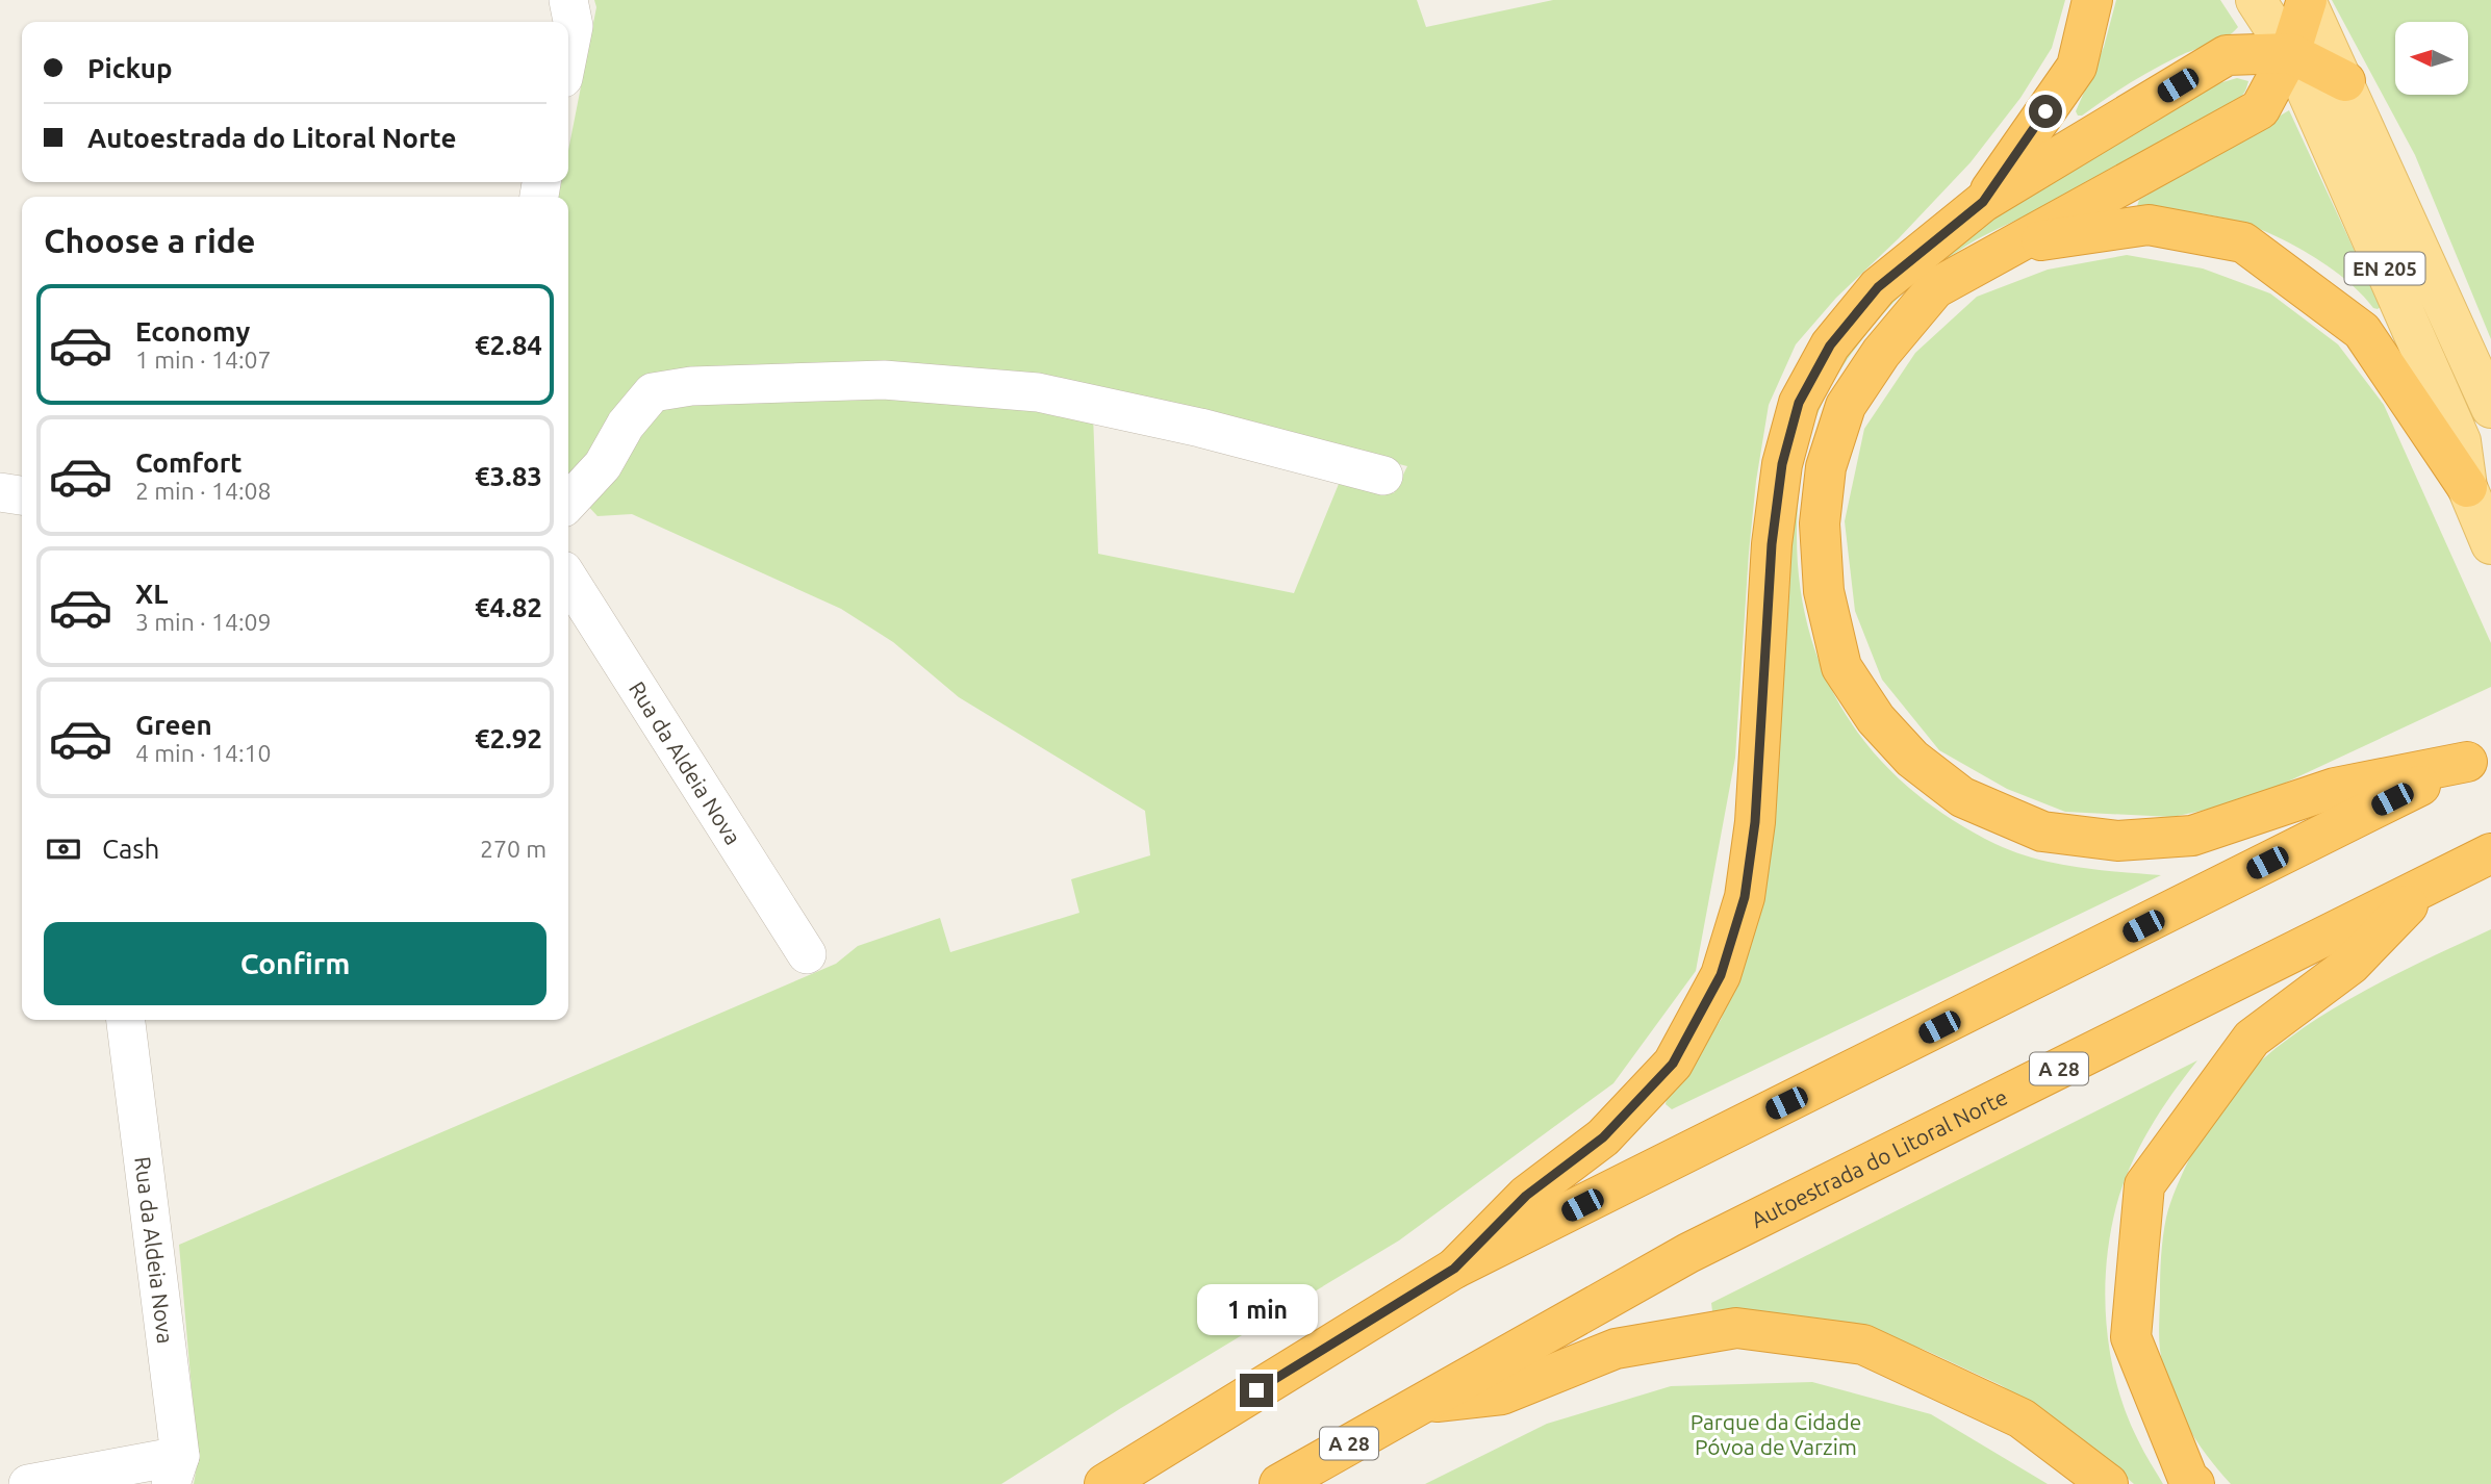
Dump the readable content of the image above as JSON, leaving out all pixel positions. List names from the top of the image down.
{
  "streets": {
    "highway": ["A 28", "Autoestrada do Litoral Norte"],
    "main road": ["EN 205"],
    "street": ["Rua da Aldeia Nova"]
  },
  "parks": ["Parque da Cidade Póvoa de Varzim"],
  "north": "left",
  "page": {
    "banner": ["Pickup", "Autoestrada do Litoral Norte"],
    "heading": "Choose a ride",
    "list": [
      {
        "name": "Economy",
        "note": "1 min · 14:07",
        "value": "€2.84"
      },
      {
        "name": "Comfort",
        "note": "2 min · 14:08",
        "value": "€3.83"
      },
      {
        "name": "XL",
        "note": "3 min · 14:09",
        "value": "€4.82"
      },
      {
        "name": "Green",
        "note": "4 min · 14:10",
        "value": "€2.92"
      }
    ],
    "pay": ["Cash", "270 m"],
    "buttons": "Confirm",
    "bubble": "1 min"
  }
}
